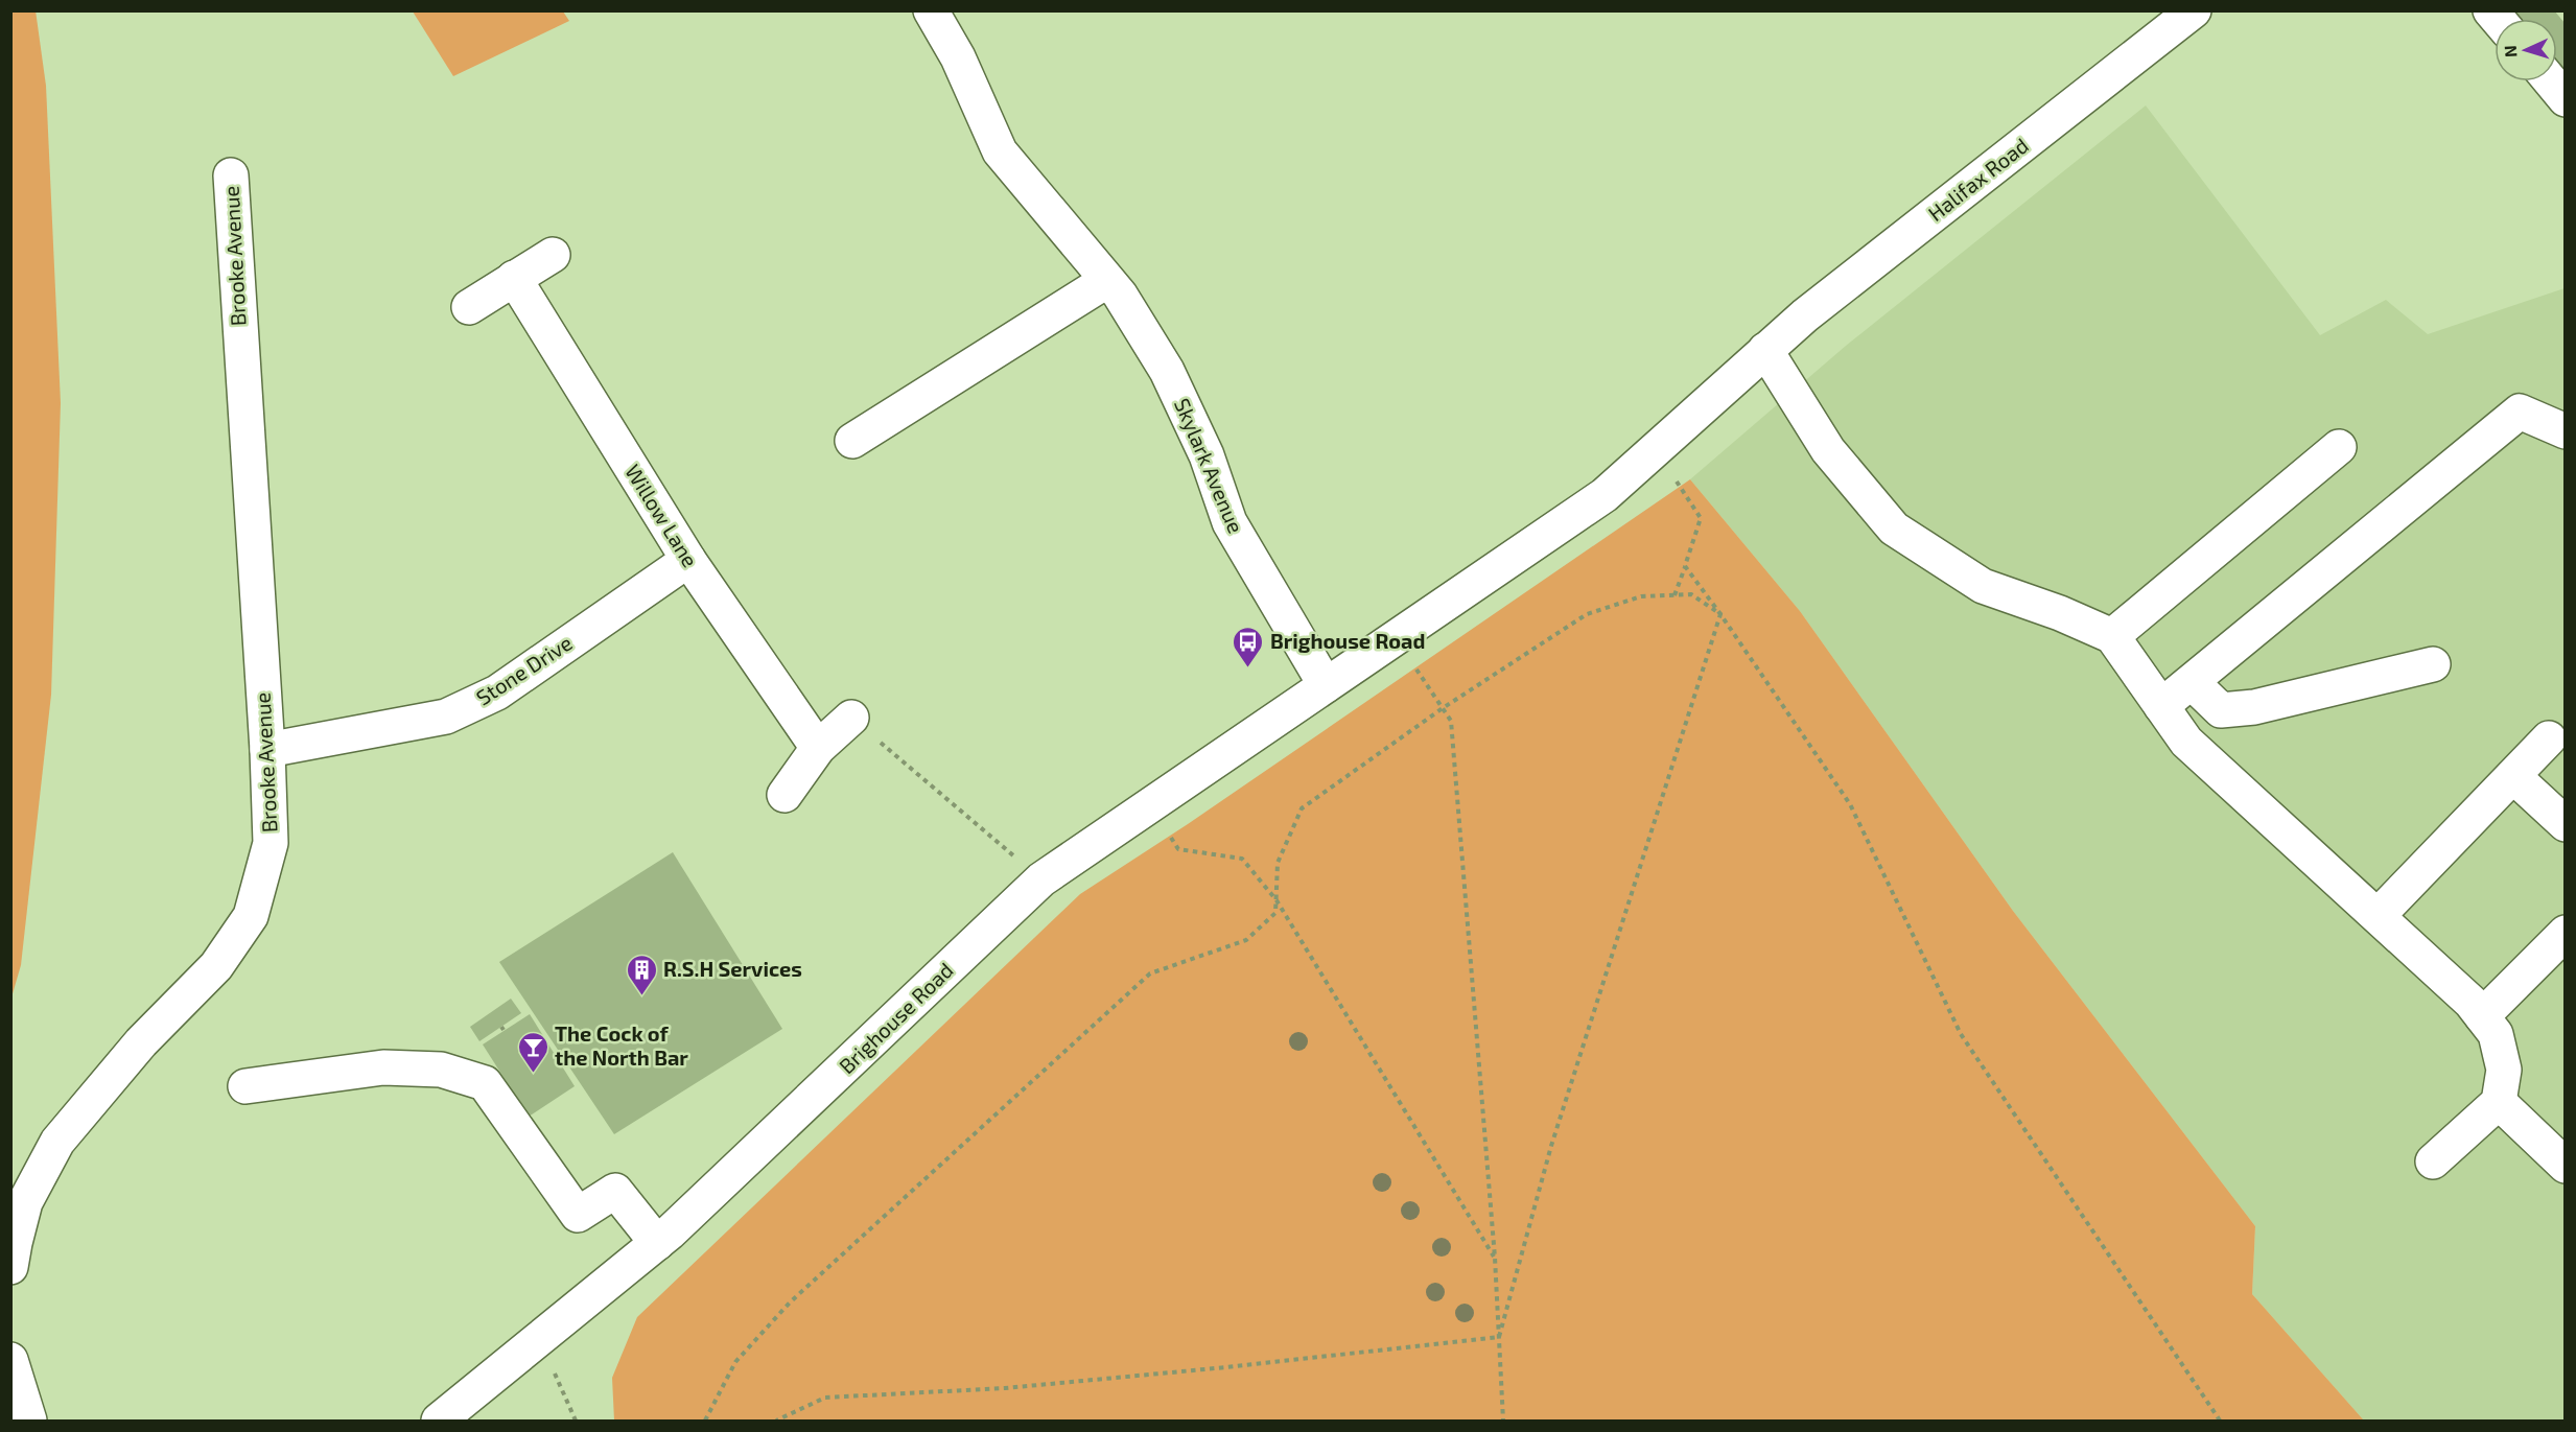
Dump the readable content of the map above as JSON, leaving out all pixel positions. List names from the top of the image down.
{
  "streets": {
    "street": [
      "Halifax Road",
      "Brooke Avenue",
      "Skylark Avenue",
      "Willow Lane",
      "Stone Drive",
      "Brighouse Road"
    ]
  },
  "crossings": [
    ["Halifax Road", "Brighouse Road"],
    ["Brooke Avenue", "Stone Drive"],
    ["Skylark Avenue", "Brighouse Road"],
    ["Willow Lane", "Stone Drive"]
  ],
  "places": {
    "bus stop": ["Brighouse Road"],
    "building": ["R.S.H Services"],
    "bar": ["The Cock of the North Bar"]
  },
  "north": "left"
}
